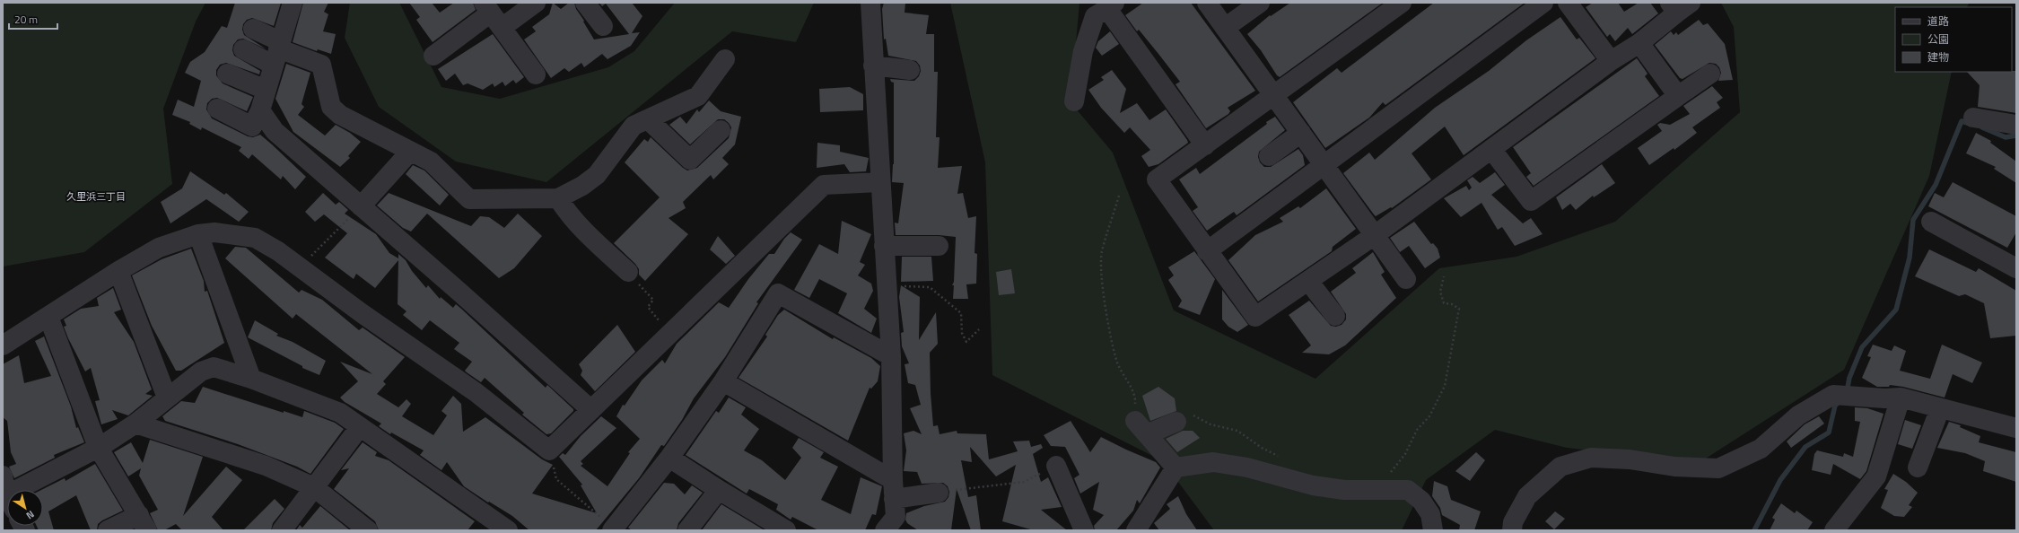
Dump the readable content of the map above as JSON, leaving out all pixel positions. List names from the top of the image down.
{
  "districts": ["久里浜三丁目"],
  "legend": ["道路", "公園", "建物"],
  "scale_bar": "20 m",
  "north": "bottom right"
}
